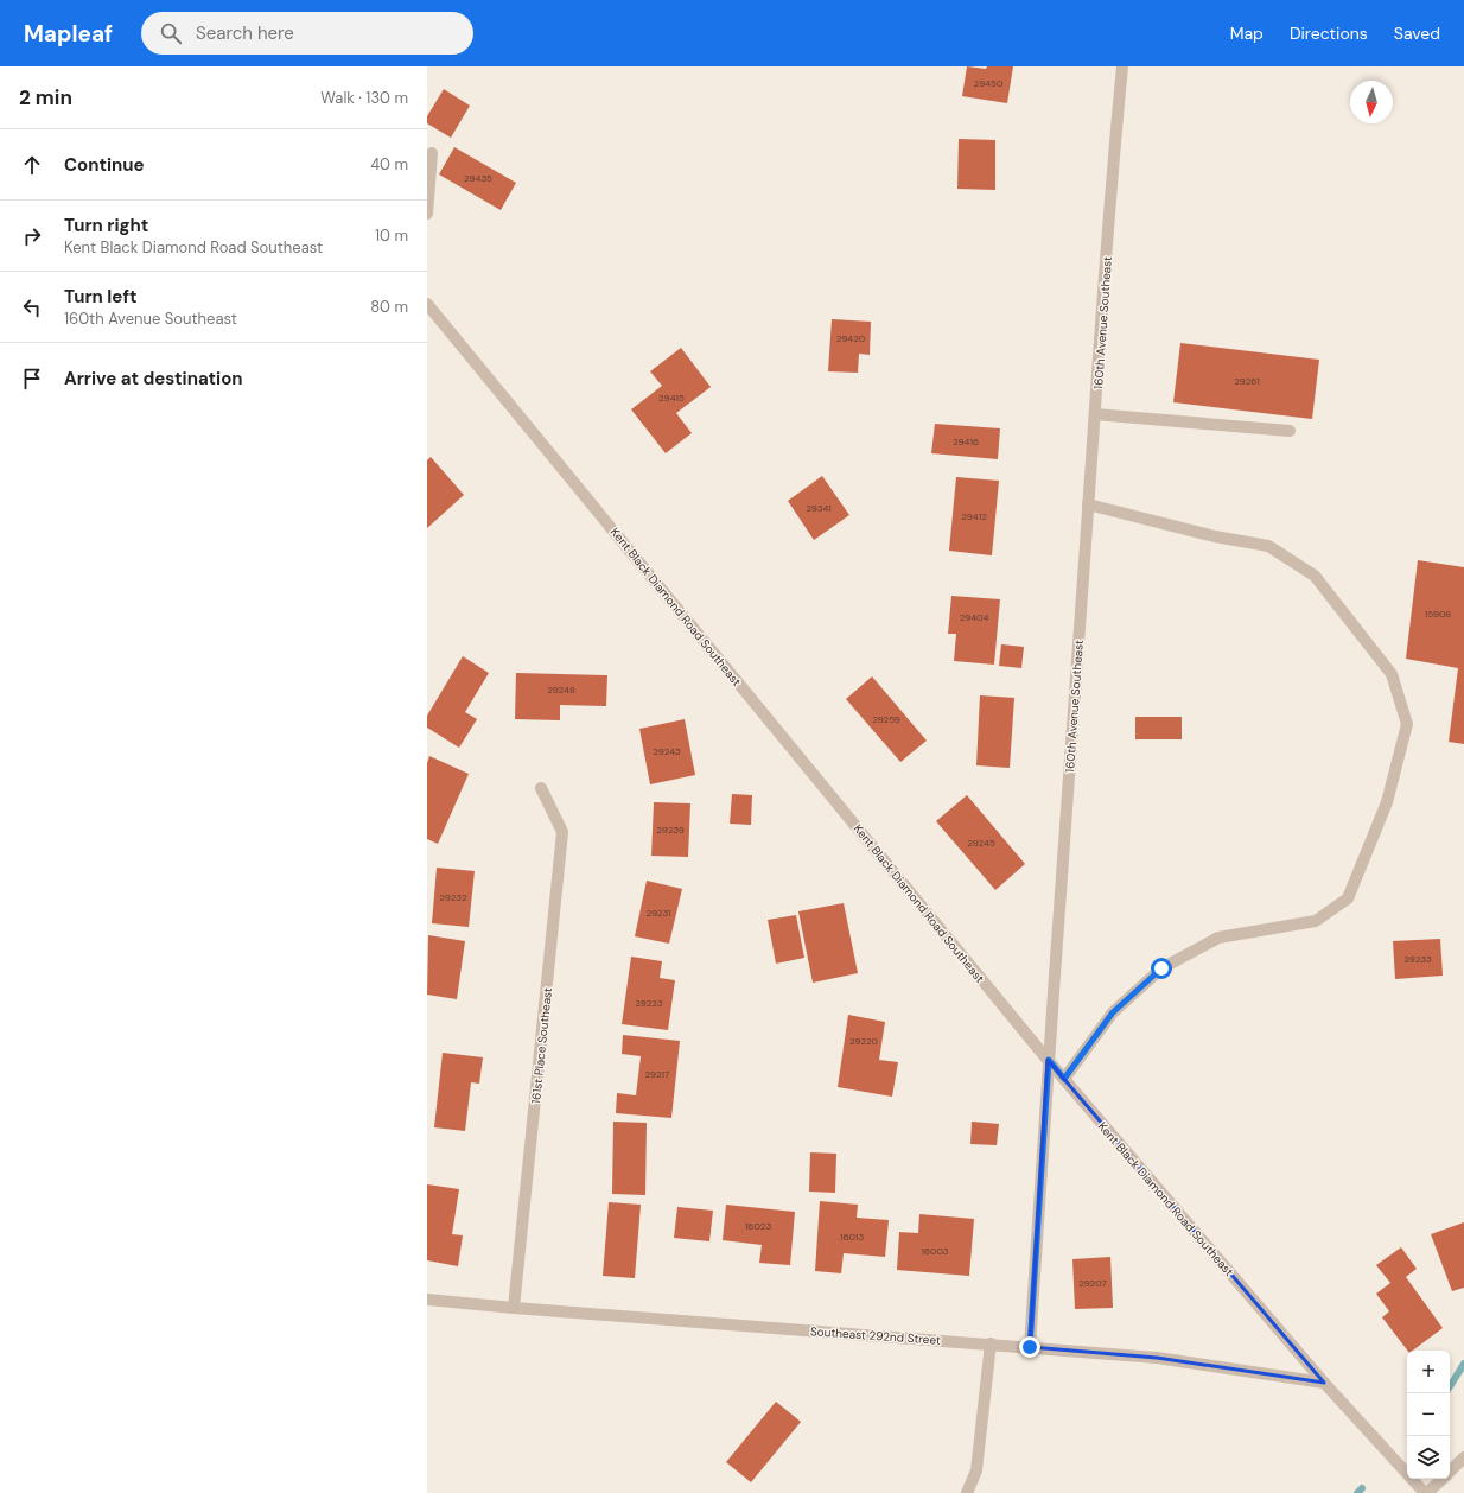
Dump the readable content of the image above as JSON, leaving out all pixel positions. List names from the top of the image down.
{
  "streets": {
    "street": [
      "160th Avenue Southeast",
      "Kent Black Diamond Road Southeast",
      "161st Place Southeast",
      "Southeast 292nd Street"
    ]
  },
  "crossings": [
    ["160th Avenue Southeast", "Kent Black Diamond Road Southeast"],
    ["160th Avenue Southeast", "Southeast 292nd Street"],
    ["Kent Black Diamond Road Southeast", "Southeast 292nd Street"],
    ["161st Place Southeast", "Southeast 292nd Street"]
  ],
  "house_numbers": [
    "29450",
    "29435",
    "29420",
    "29261",
    "29415",
    "29416",
    "29341",
    "29412",
    "15908",
    "29404",
    "29248",
    "29259",
    "29243",
    "29239",
    "29245",
    "29232",
    "29231",
    "29233",
    "29223",
    "29220",
    "29217",
    "16023",
    "16013",
    "16003",
    "29207"
  ],
  "north": "bottom",
  "page": {
    "header": "Mapleaf",
    "search": "Search here",
    "nav": ["Map", "Directions", "Saved"],
    "heading": ["2 min", "Walk · 130 m"],
    "list": [
      ["Continue", "40 m"],
      ["Turn right", "Kent Black Diamond Road Southeast", "10 m"],
      ["Turn left", "160th Avenue Southeast", "80 m"],
      "Arrive at destination"
    ],
    "map_buttons": ["+", "−"]
  }
}
